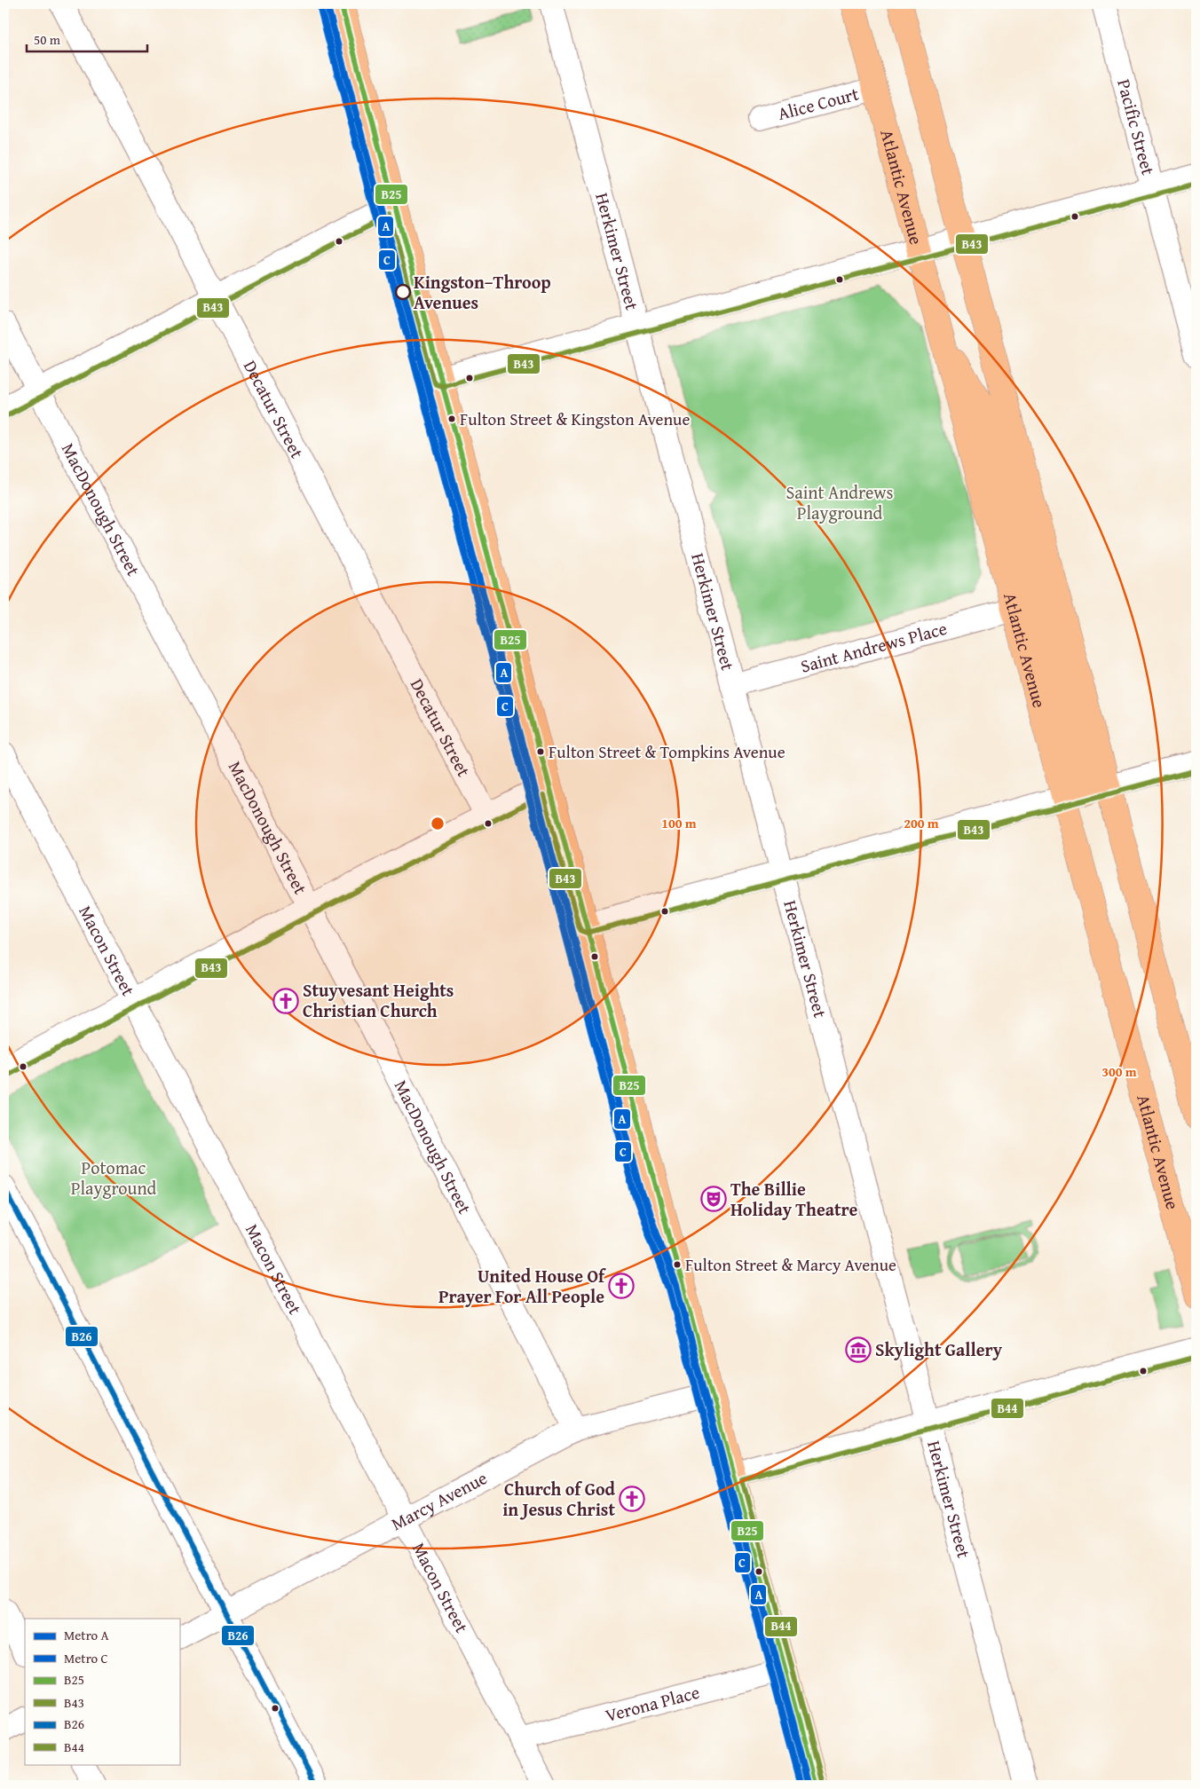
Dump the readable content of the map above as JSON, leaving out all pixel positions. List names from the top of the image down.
{
  "streets": {
    "main road": ["Atlantic Avenue"],
    "street": [
      "Alice Court",
      "Pacific Street",
      "Herkimer Street",
      "Decatur Street",
      "MacDonough Street",
      "Saint Andrews Place",
      "Macon Street",
      "Marcy Avenue",
      "Verona Place"
    ]
  },
  "crossings": [
    ["Alice Court", "Atlantic Avenue"],
    ["Atlantic Avenue", "Saint Andrews Place"],
    ["Herkimer Street", "Saint Andrews Place"],
    ["MacDonough Street", "Marcy Avenue"],
    ["Macon Street", "Marcy Avenue"],
    ["Macon Street", "Verona Place"]
  ],
  "parks": ["Saint Andrews Playground", "Potomac Playground"],
  "places": {
    "other": [
      "Kingston–Throop Avenues",
      "Fulton Street & Kingston Avenue",
      "Fulton Street & Tompkins Avenue",
      "Fulton Street & Marcy Avenue"
    ],
    "church": ["Stuyvesant Heights Christian Church", "United House Of Prayer For All People", "Church of God in Jesus Christ"],
    "theatre": ["The Billie Holiday Theatre"],
    "museum": ["Skylight Gallery"]
  },
  "lines": [
    "metro line A",
    "transit line B25",
    "metro line C",
    "transit line B43",
    "transit line B26",
    "transit line B44"
  ],
  "legend": [
    "Metro A",
    "Metro C",
    "B25",
    "B43",
    "B26",
    "B44"
  ],
  "scale_bar": "50 m",
  "rings": ["100 m", "200 m", "300 m"]
}
